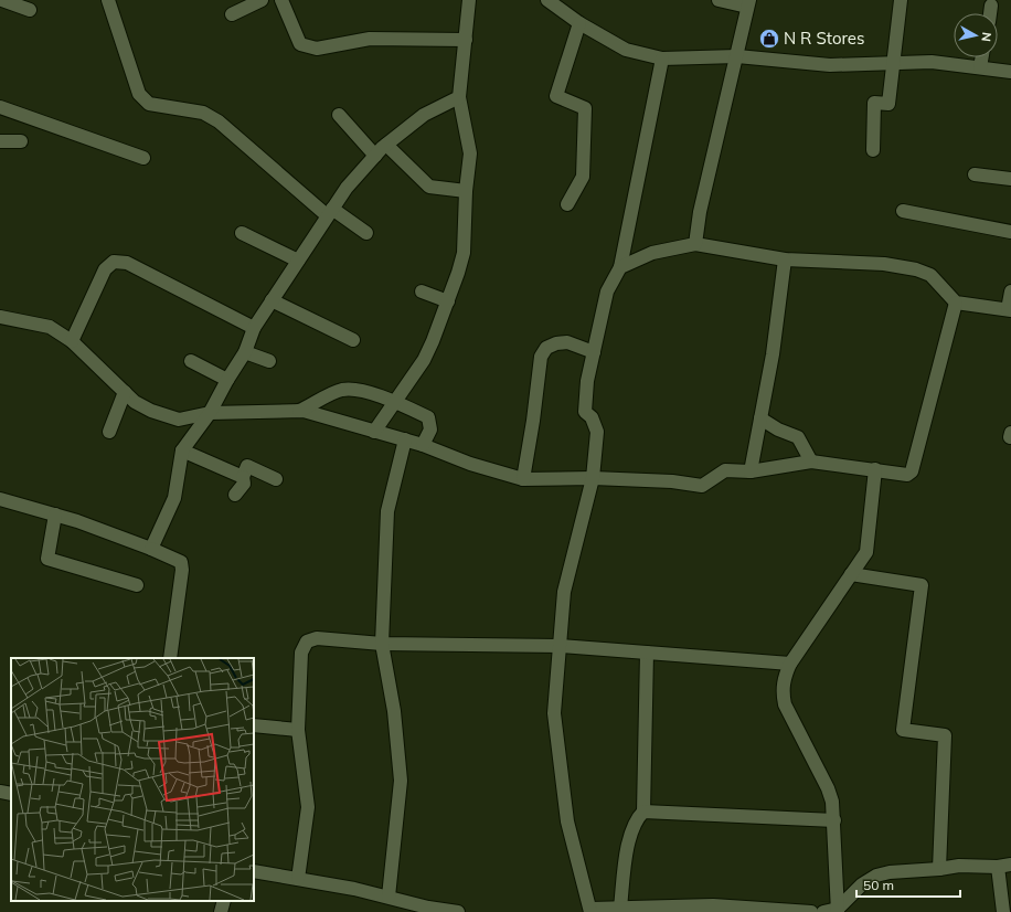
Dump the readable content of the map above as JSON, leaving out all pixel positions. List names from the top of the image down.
{
  "places": {
    "shop": ["N R Stores"]
  },
  "scale_bar": "50 m",
  "north": "right"
}
